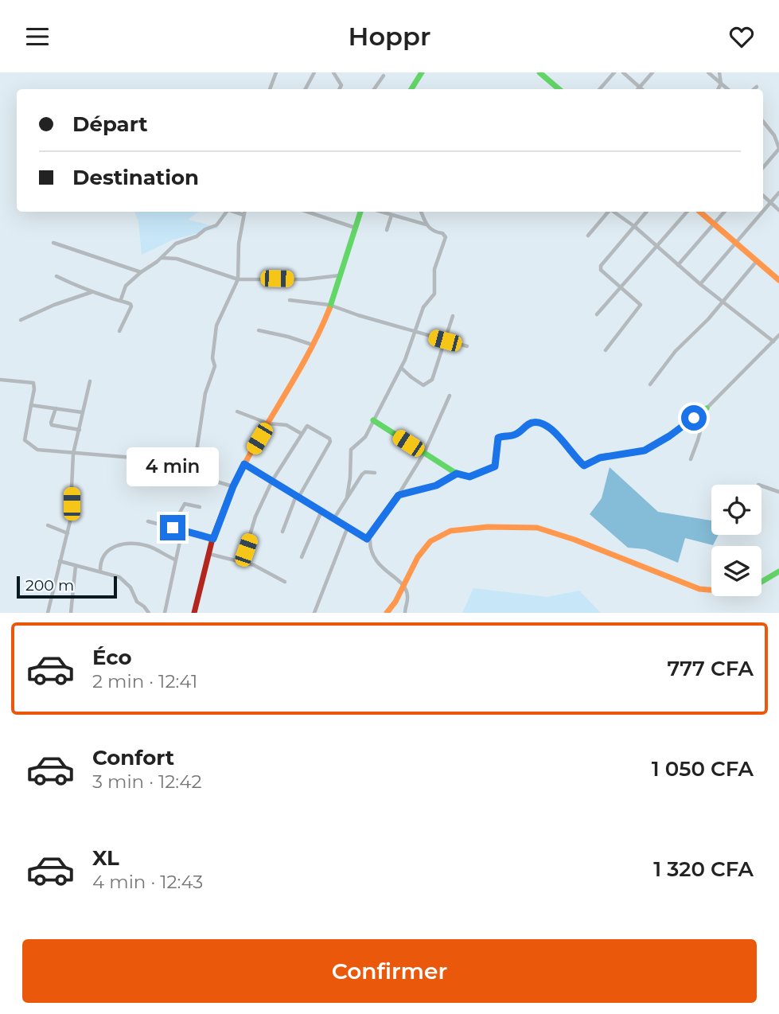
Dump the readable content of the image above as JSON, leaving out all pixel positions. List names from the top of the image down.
{
  "scale_bar": "200 m",
  "page": {
    "header": "Hoppr",
    "banner": ["Départ", "Destination"],
    "bubble": "4 min",
    "scale": "200 m",
    "list": [
      {
        "name": "Éco",
        "note": "2 min · 12:41",
        "value": "777 CFA"
      },
      {
        "name": "Confort",
        "note": "3 min · 12:42",
        "value": "1 050 CFA"
      },
      {
        "name": "XL",
        "note": "4 min · 12:43",
        "value": "1 320 CFA"
      }
    ],
    "buttons": "Confirmer"
  }
}
